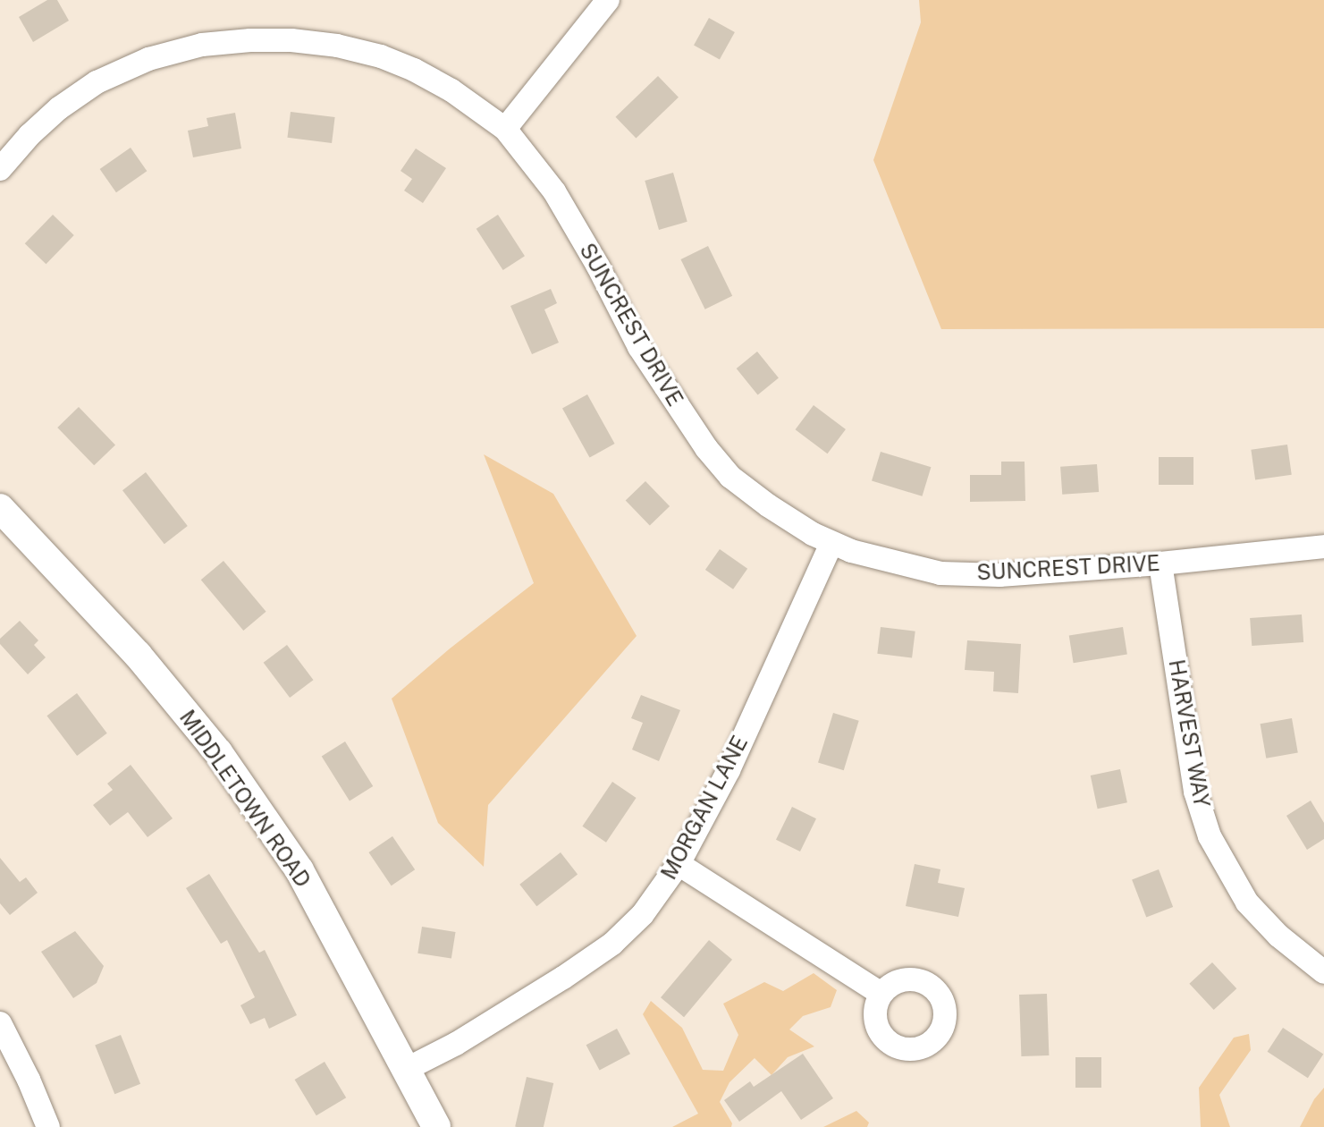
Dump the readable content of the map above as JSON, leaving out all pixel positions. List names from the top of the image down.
{
  "streets": {
    "street": [
      "SUNCREST DRIVE",
      "HARVEST WAY",
      "MIDDLETOWN ROAD",
      "MORGAN LANE"
    ]
  },
  "crossings": [
    ["SUNCREST DRIVE", "HARVEST WAY"],
    ["SUNCREST DRIVE", "MORGAN LANE"],
    ["MIDDLETOWN ROAD", "MORGAN LANE"]
  ]
}
